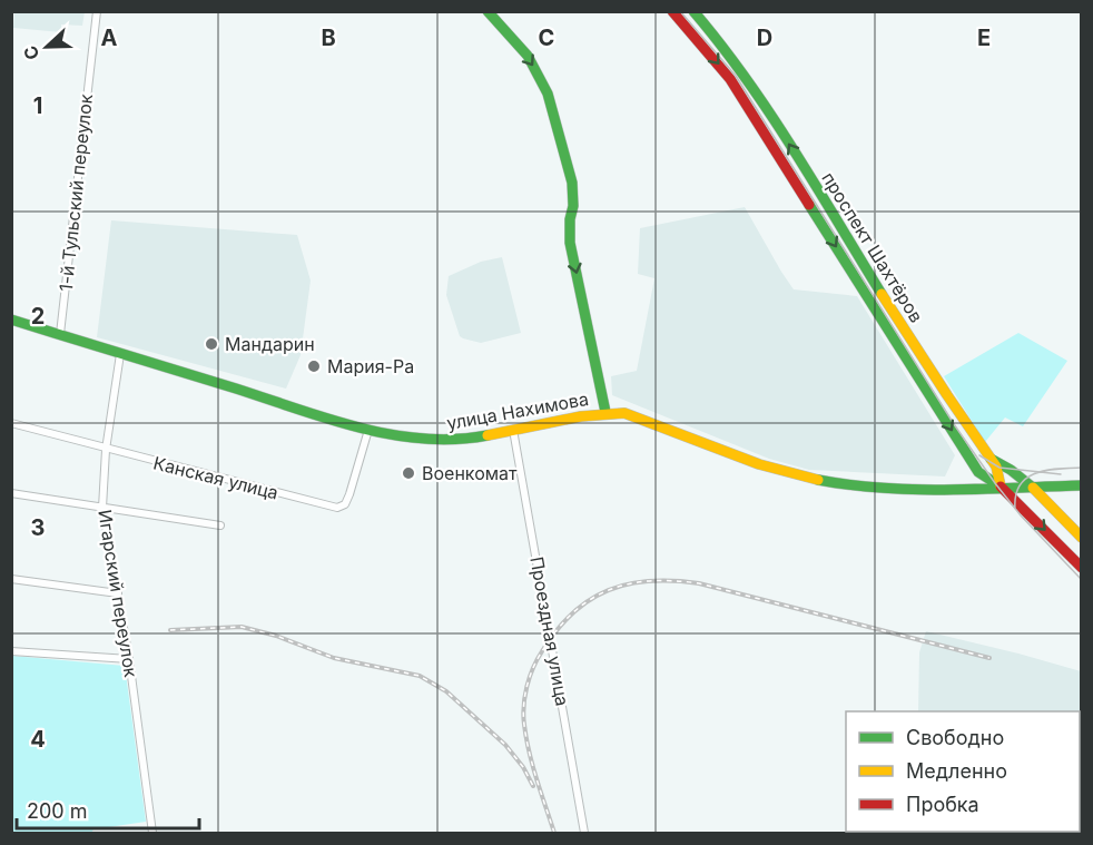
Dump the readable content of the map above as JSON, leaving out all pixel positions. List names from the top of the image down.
{
  "streets": {
    "main road": ["проспект Шахтёров", "улица Нахимова"],
    "street": [
      "1-й Тульский переулок",
      "Канская улица",
      "Игарский переулок",
      "Проездная улица"
    ]
  },
  "crossings": [
    ["1-й Тульский переулок", "улица Нахимова"],
    ["проспект Шахтёров", "улица Нахимова"],
    ["улица Нахимова", "Канская улица"],
    ["улица Нахимова", "Игарский переулок"],
    ["улица Нахимова", "Проездная улица"],
    ["Канская улица", "Игарский переулок"]
  ],
  "places": ["Мандарин", "Мария-Ра", "Военкомат"],
  "legend": ["Свободно", "Медленно", "Пробка"],
  "scale_bar": "200 m",
  "north": "left",
  "grid": {
    "columns": [
      "A",
      "B",
      "C",
      "D",
      "E"
    ],
    "rows": [
      "1",
      "2",
      "3",
      "4"
    ]
  }
}
